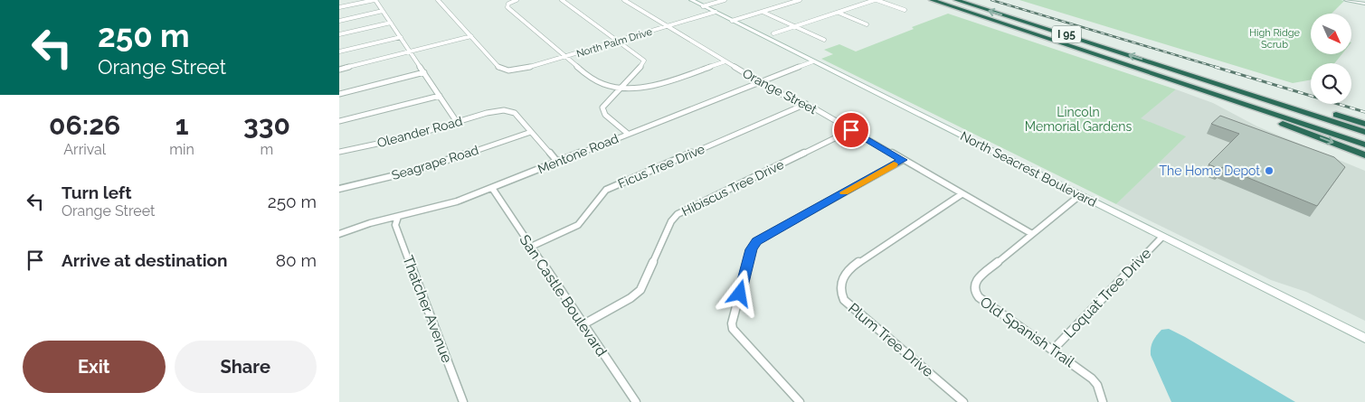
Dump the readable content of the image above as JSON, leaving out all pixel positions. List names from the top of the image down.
{
  "streets": {
    "highway": ["I 95"],
    "street": [
      "North Palm Drive",
      "Orange Street",
      "Oleander Road",
      "Mentone Road",
      "Seagrape Road",
      "Ficus Tree Drive",
      "North Seacrest Boulevard",
      "Hibiscus Tree Drive",
      "Loquat Tree Drive",
      "San Castle Boulevard",
      "Thatcher Avenue",
      "Old Spanish Trail",
      "Plum Tree Drive"
    ]
  },
  "crossings": [
    ["North Palm Drive", "Orange Street"],
    ["North Palm Drive", "North Seacrest Boulevard"],
    ["Orange Street", "Mentone Road"],
    ["Orange Street", "Ficus Tree Drive"],
    ["Orange Street", "Hibiscus Tree Drive"],
    ["Orange Street", "Old Spanish Trail"],
    ["Orange Street", "Plum Tree Drive"],
    ["Oleander Road", "Seagrape Road"],
    ["Mentone Road", "North Seacrest Boulevard"],
    ["Mentone Road", "San Castle Boulevard"],
    ["Mentone Road", "Thatcher Avenue"],
    ["Ficus Tree Drive", "San Castle Boulevard"],
    ["North Seacrest Boulevard", "Loquat Tree Drive"],
    ["North Seacrest Boulevard", "Old Spanish Trail"],
    ["Hibiscus Tree Drive", "San Castle Boulevard"],
    ["Loquat Tree Drive", "Old Spanish Trail"]
  ],
  "parks": ["High Ridge Scrub", "Lincoln Memorial Gardens"],
  "places": ["The Home Depot"],
  "north": "bottom right",
  "page": {
    "turn": ["250 m", "Orange Street"],
    "eta": [
      "06:26",
      "Arrival",
      "1",
      "min",
      "330",
      "m"
    ],
    "list": [
      {
        "name": "Turn left",
        "note": "Orange Street",
        "value": "250 m"
      },
      {
        "name": "Arrive at destination",
        "value": "80 m"
      }
    ],
    "buttons": ["Exit", "Share"]
  }
}
